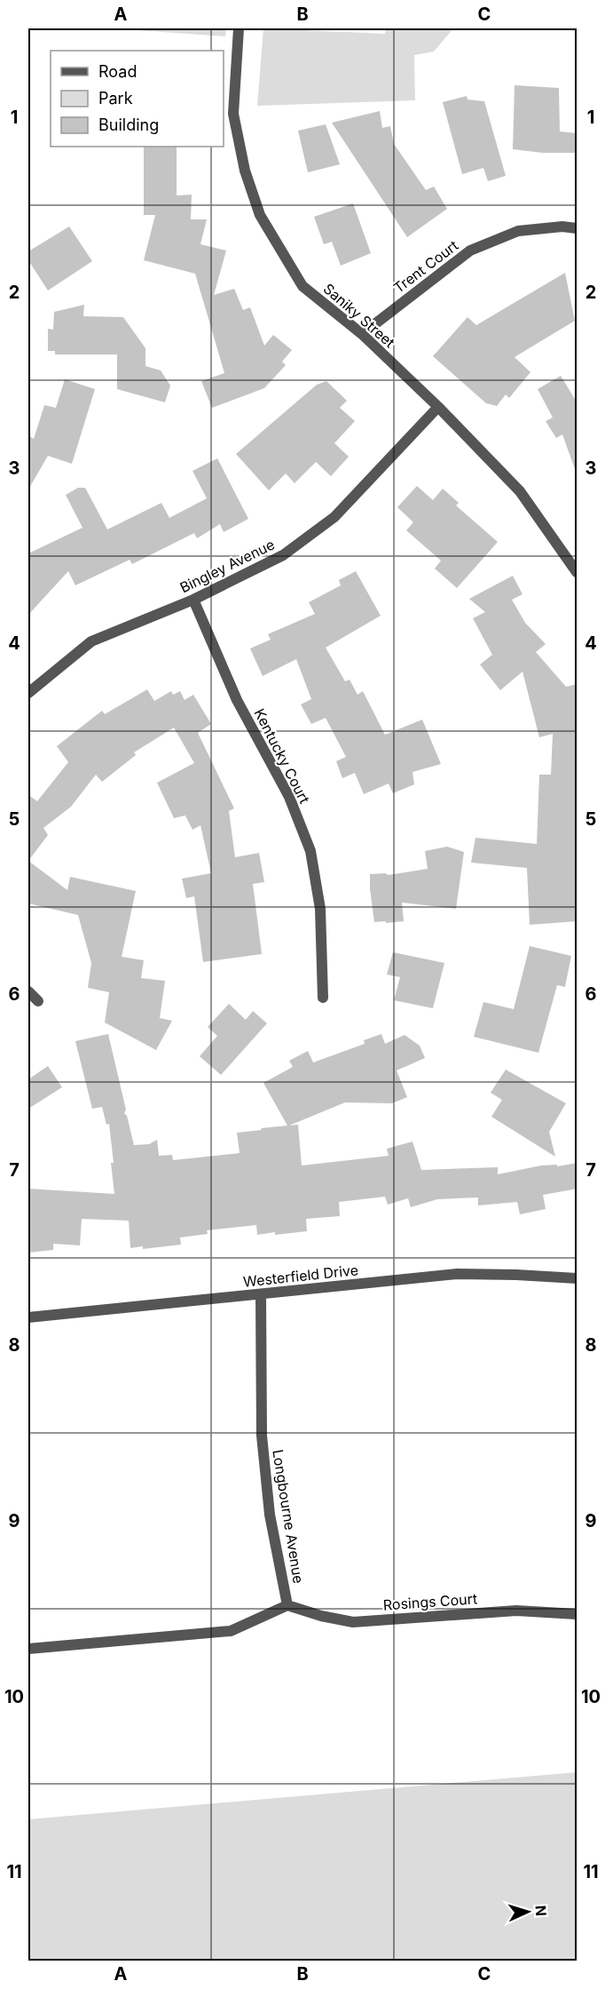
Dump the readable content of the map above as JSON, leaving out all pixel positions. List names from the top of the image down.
{
  "streets": {
    "street": [
      "Trent Court",
      "Saniky Street",
      "Bingley Avenue",
      "Kentucky Court",
      "Westerfield Drive",
      "Longbourne Avenue",
      "Rosings Court"
    ]
  },
  "crossings": [
    ["Trent Court", "Saniky Street"],
    ["Saniky Street", "Bingley Avenue"],
    ["Bingley Avenue", "Kentucky Court"],
    ["Westerfield Drive", "Longbourne Avenue"],
    ["Longbourne Avenue", "Rosings Court"]
  ],
  "legend": ["Road", "Park", "Building"],
  "north": "right",
  "grid": {
    "columns": ["A", "B", "C"],
    "rows": [
      "1",
      "2",
      "3",
      "4",
      "5",
      "6",
      "7",
      "8",
      "9",
      "10",
      "11"
    ]
  }
}
